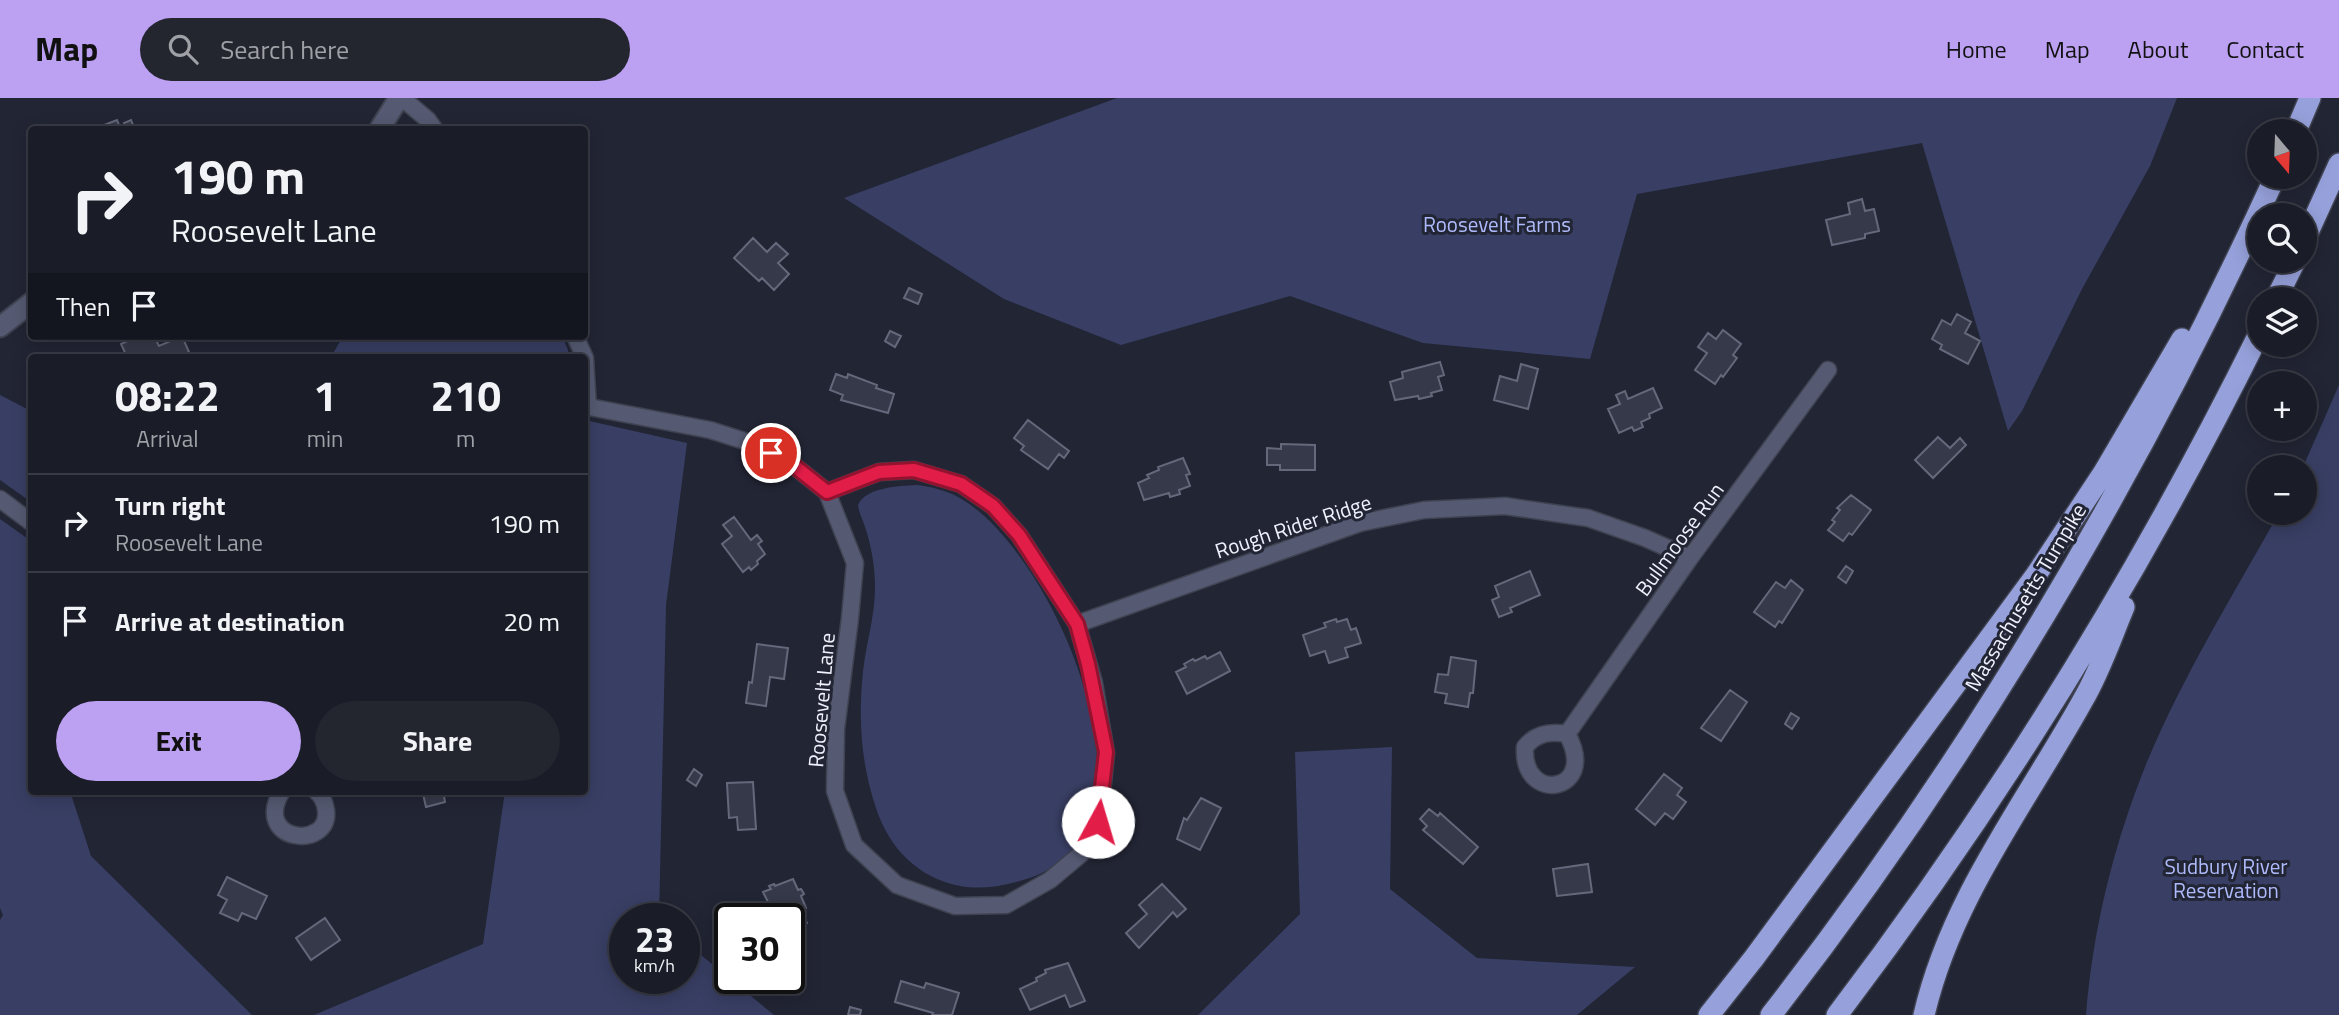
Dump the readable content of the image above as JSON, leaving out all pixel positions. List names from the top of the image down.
{
  "streets": {
    "highway": ["Massachusetts Turnpike"],
    "street": ["Rough Rider Ridge", "Bullmoose Run", "Roosevelt Lane"]
  },
  "crossings": [
    ["Rough Rider Ridge", "Bullmoose Run"],
    ["Rough Rider Ridge", "Roosevelt Lane"]
  ],
  "parks": ["Roosevelt Farms", "Sudbury River Reservation"],
  "north": "bottom",
  "page": {
    "header": "Map",
    "search": "Search here",
    "nav": [
      "Home",
      "Map",
      "About",
      "Contact"
    ],
    "map_buttons": ["+", "−"],
    "turn": ["190 m", "Roosevelt Lane"],
    "then": "Then",
    "eta": [
      "08:22",
      "Arrival",
      "1",
      "min",
      "210",
      "m"
    ],
    "list": [
      {
        "name": "Turn right",
        "note": "Roosevelt Lane",
        "value": "190 m"
      },
      {
        "name": "Arrive at destination",
        "value": "20 m"
      }
    ],
    "buttons": ["Exit", "Share"],
    "speed": "23 km/h",
    "limit": "30"
  }
}
